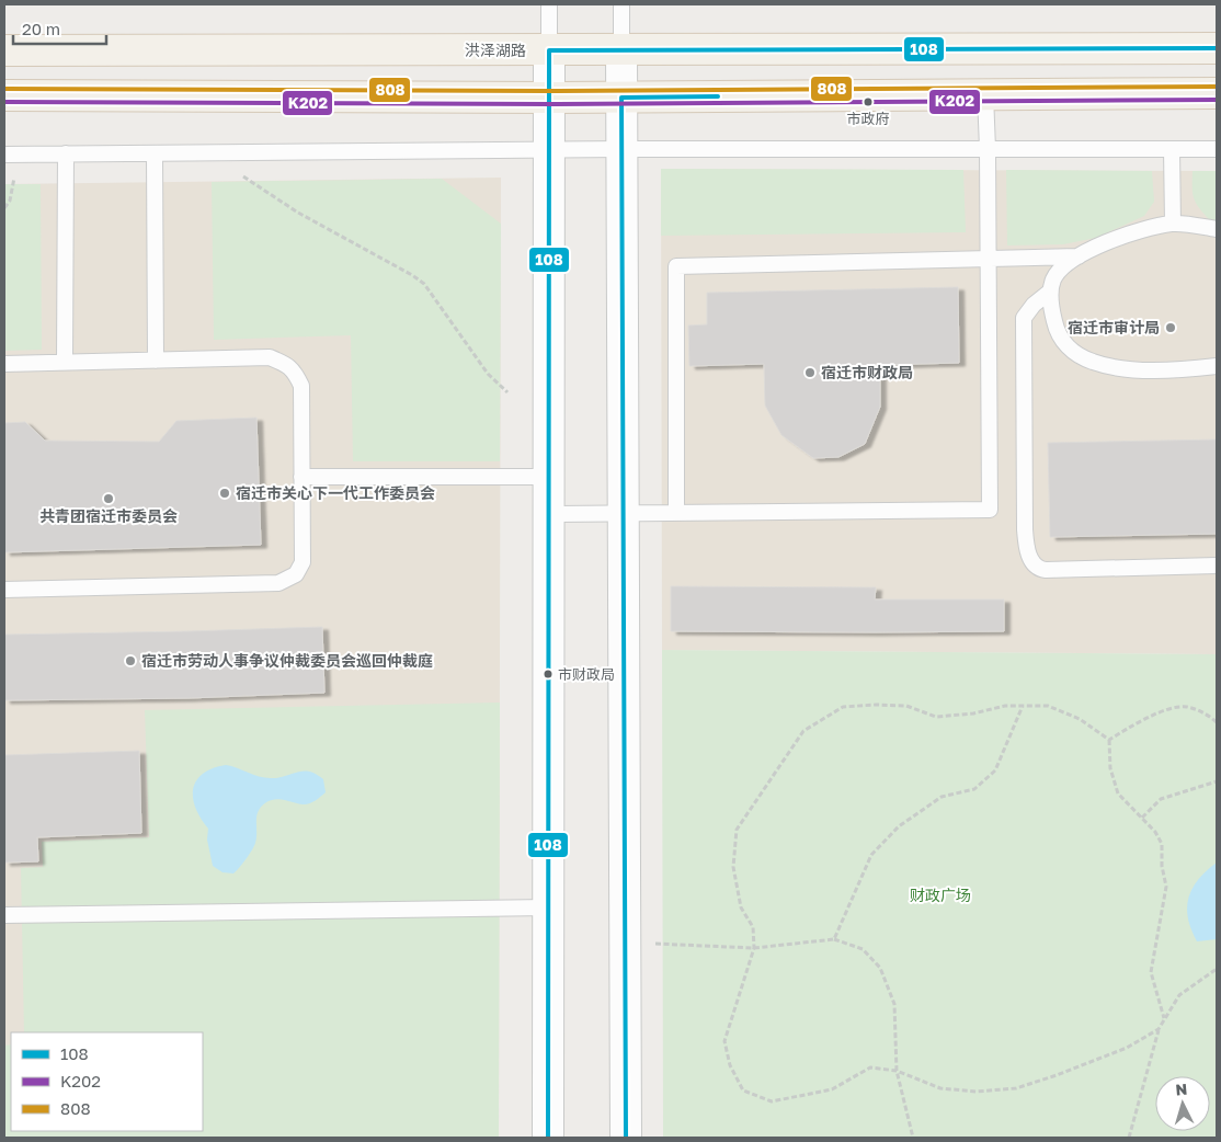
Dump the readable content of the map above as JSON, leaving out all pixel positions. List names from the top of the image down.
{
  "streets": {
    "main road": ["洪泽湖路"]
  },
  "parks": ["财政广场"],
  "places": [
    "市政府",
    "宿迁市审计局",
    "宿迁市财政局",
    "宿迁市关心下一代工作委员会",
    "共青团宿迁市委员会",
    "宿迁市劳动人事争议仲裁委员会巡回仲裁庭",
    "市财政局"
  ],
  "lines": ["transit line 108", "transit line 808", "transit line K202"],
  "legend": ["108", "K202", "808"],
  "scale_bar": "20 m",
  "north": "top"
}
